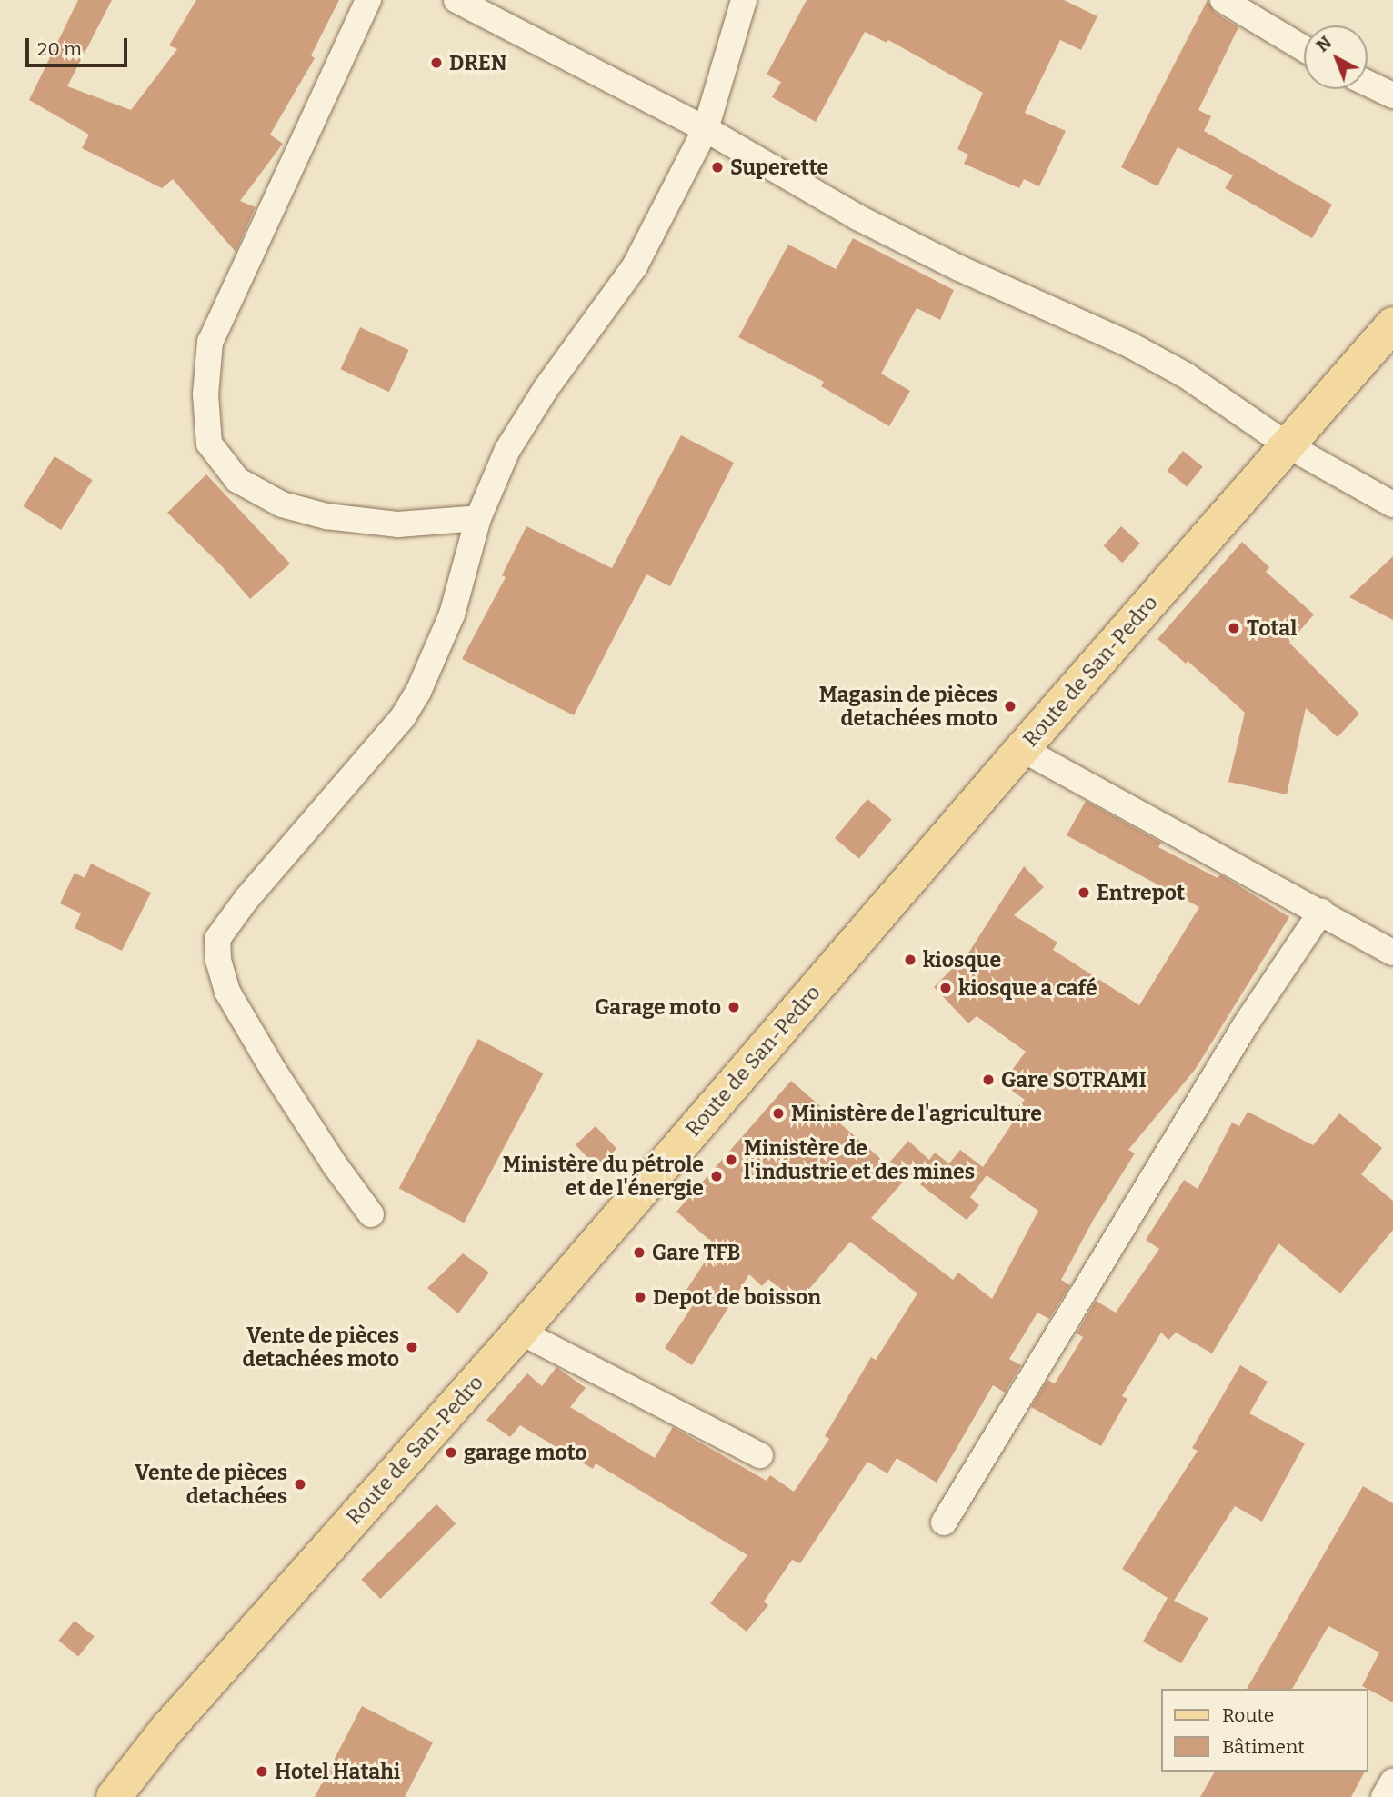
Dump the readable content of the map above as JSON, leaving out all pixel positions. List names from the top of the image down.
{
  "streets": {
    "main road": ["Route de San-Pedro"]
  },
  "places": [
    "DREN",
    "Superette",
    "Total",
    "Magasin de pièces detachées moto",
    "Entrepot",
    "kiosque",
    "kiosque a café",
    "Garage moto",
    "Gare SOTRAMI",
    "Ministère de l'agriculture",
    "Ministère de l'industrie et des mines",
    "Ministère du pétrole et de l'énergie",
    "Gare TFB",
    "Depot de boisson",
    "Vente de pièces detachées moto",
    "garage moto",
    "Vente de pièces detachées",
    "Hotel Hatahi"
  ],
  "legend": ["Route", "Bâtiment"],
  "scale_bar": "20 m",
  "north": "top left"
}
